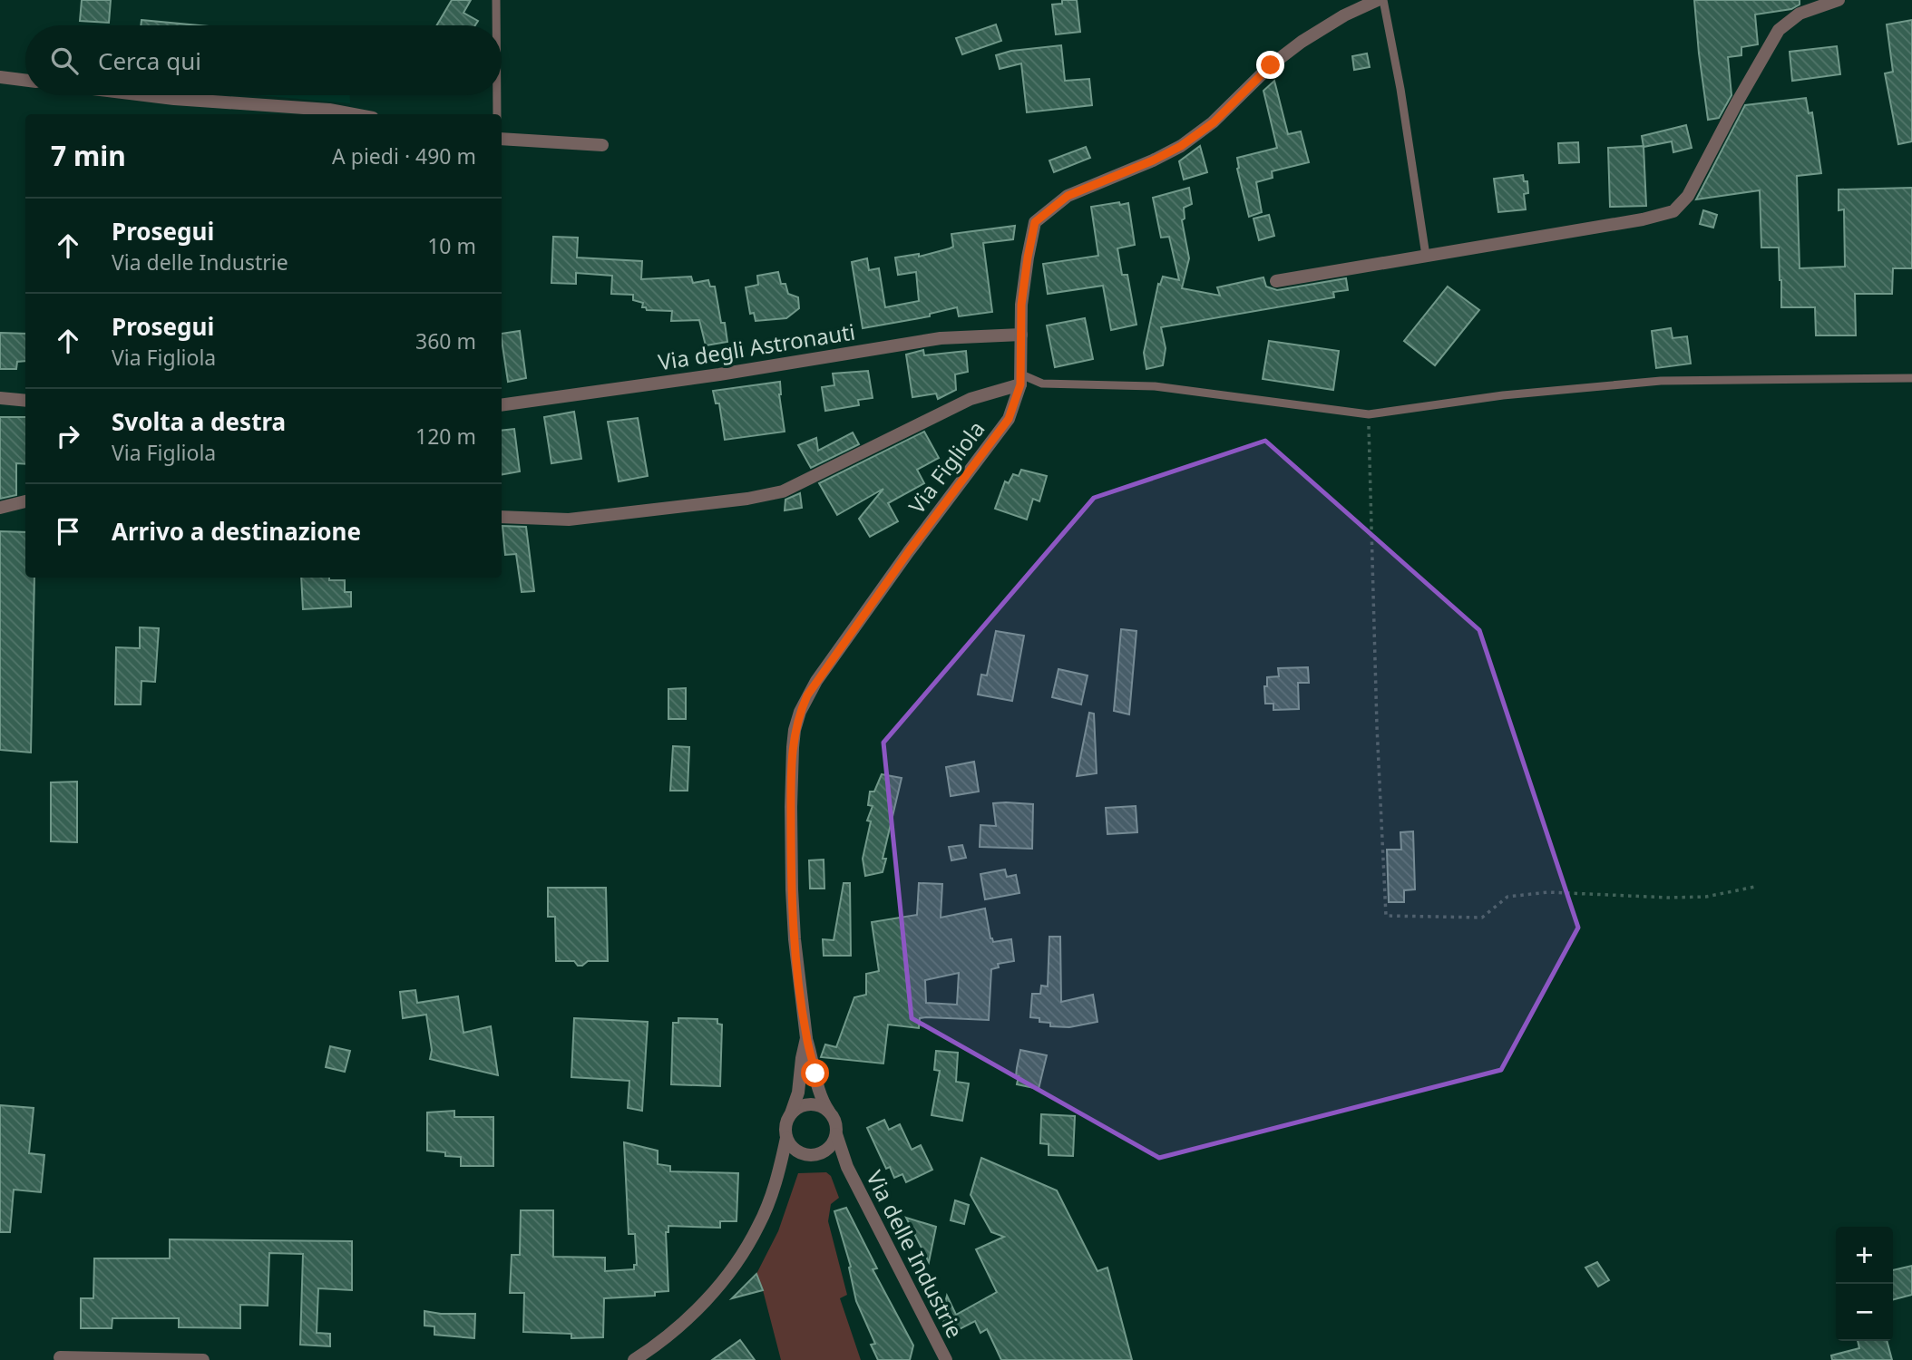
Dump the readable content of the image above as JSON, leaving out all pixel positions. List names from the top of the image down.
{
  "streets": {
    "street": ["Via degli Astronauti", "Via Figliola", "Via delle Industrie"]
  },
  "crossings": [
    ["Via degli Astronauti", "Via Figliola"],
    ["Via Figliola", "Via delle Industrie"]
  ],
  "page": {
    "search": "Cerca qui",
    "heading": ["7 min", "A piedi · 490 m"],
    "list": [
      ["Prosegui", "Via delle Industrie", "10 m"],
      ["Prosegui", "Via Figliola", "360 m"],
      ["Svolta a destra", "Via Figliola", "120 m"],
      "Arrivo a destinazione"
    ],
    "map_buttons": ["+", "−"]
  }
}
